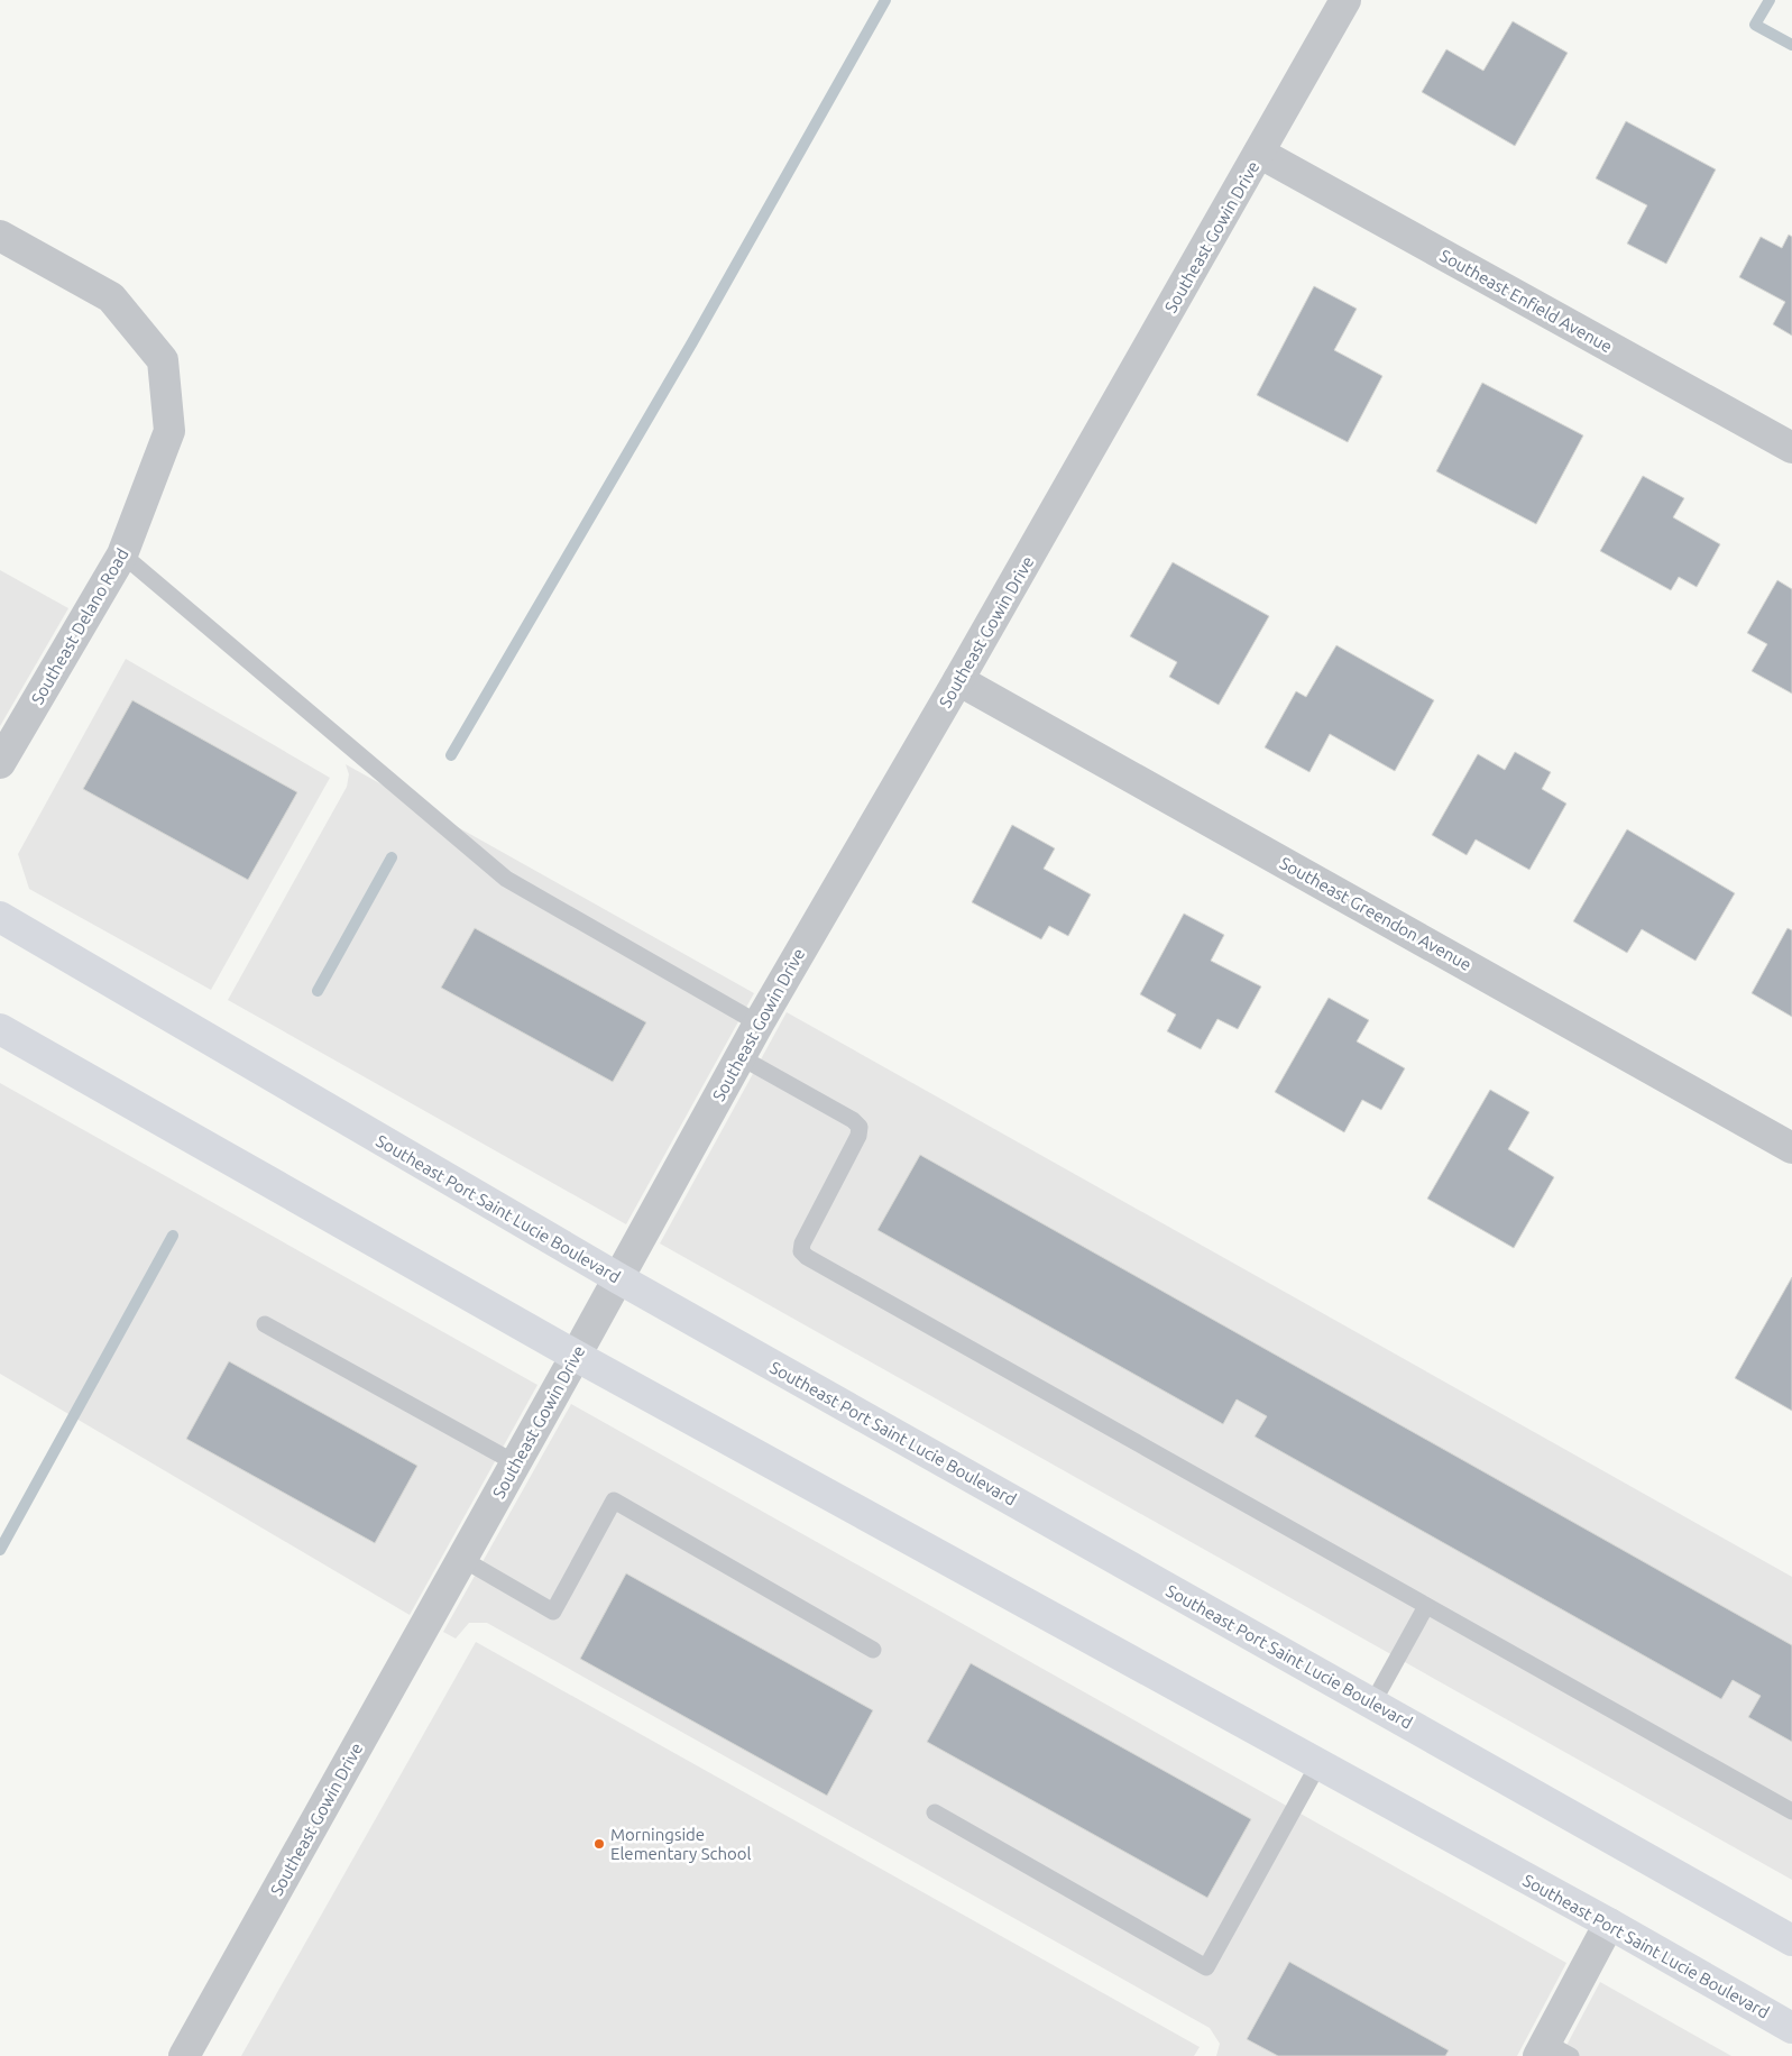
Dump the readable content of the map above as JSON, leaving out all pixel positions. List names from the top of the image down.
{
  "streets": {
    "main road": ["Southeast Port Saint Lucie Boulevard"],
    "street": [
      "Southeast Gowin Drive",
      "Southeast Enfield Avenue",
      "Southeast Delano Road",
      "Southeast Greendon Avenue"
    ]
  },
  "crossings": [
    ["Southeast Gowin Drive", "Southeast Enfield Avenue"],
    ["Southeast Gowin Drive", "Southeast Greendon Avenue"],
    ["Southeast Gowin Drive", "Southeast Port Saint Lucie Boulevard"]
  ],
  "places": ["Morningside Elementary School"]
}
